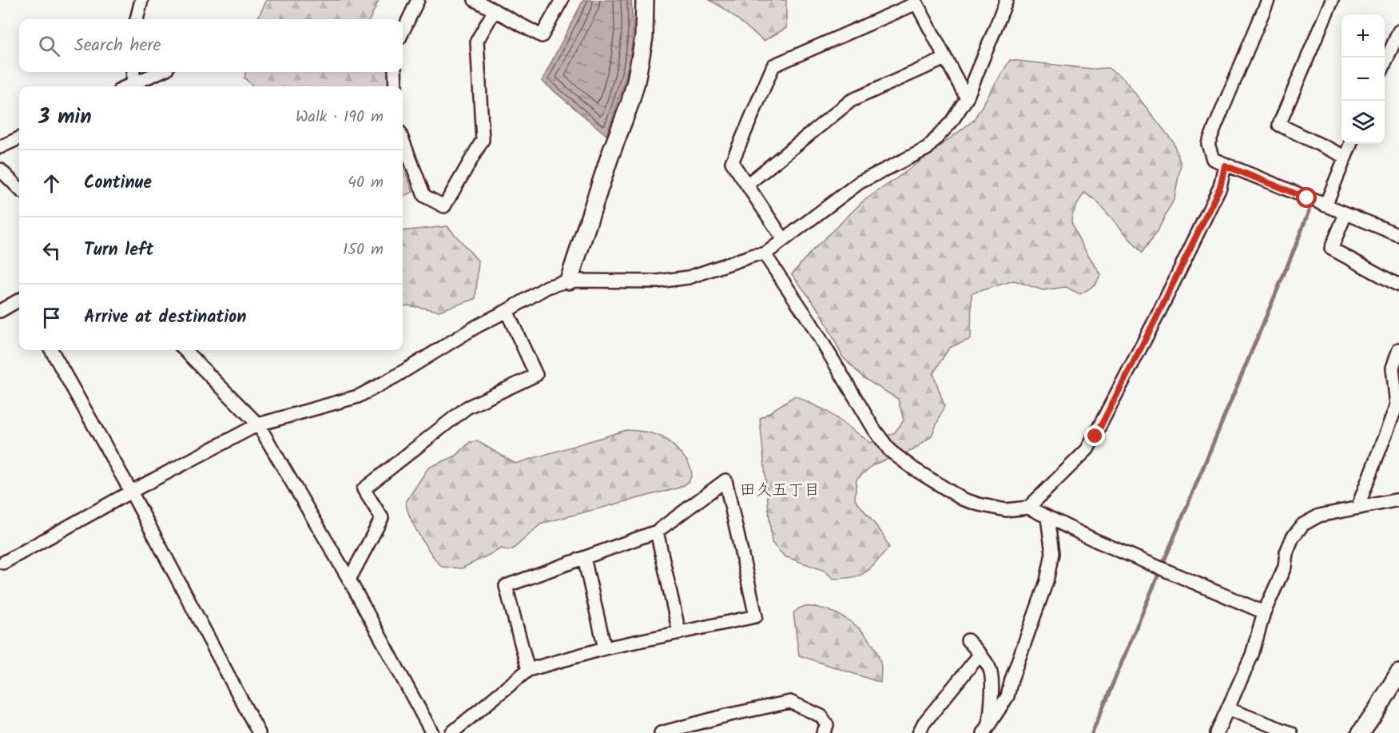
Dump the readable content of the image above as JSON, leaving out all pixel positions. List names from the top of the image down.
{
  "districts": ["田久五丁目"],
  "page": {
    "map_buttons": ["+", "−"],
    "search": "Search here",
    "heading": ["3 min", "Walk · 190 m"],
    "list": [
      ["Continue", "40 m"],
      ["Turn left", "150 m"],
      "Arrive at destination"
    ]
  }
}
